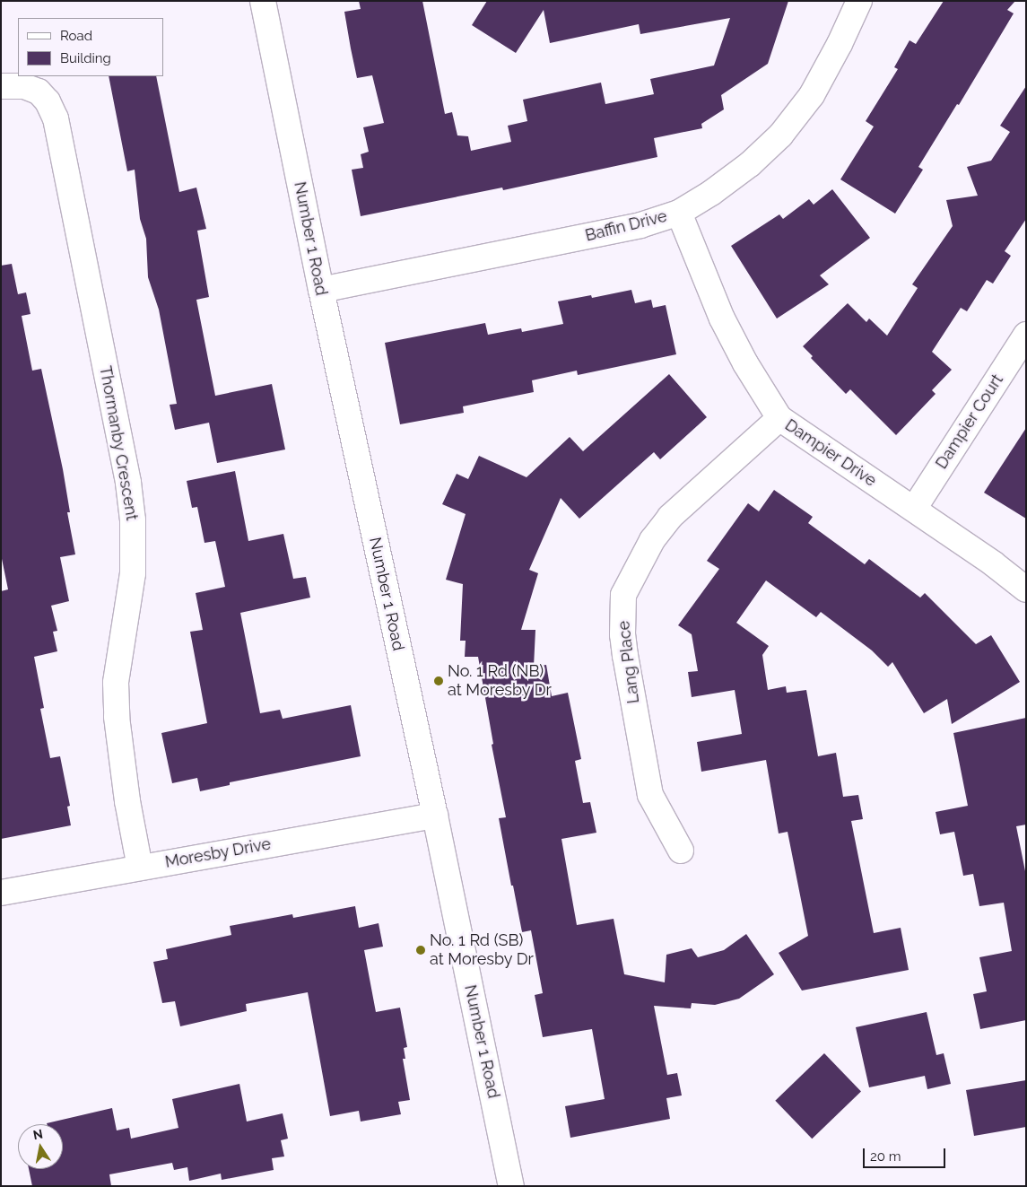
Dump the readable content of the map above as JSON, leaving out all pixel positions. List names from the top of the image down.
{
  "streets": {
    "street": [
      "Baffin Drive",
      "Number 1 Road",
      "Dampier Court",
      "Thormanby Crescent",
      "Dampier Drive",
      "Lang Place",
      "Moresby Drive"
    ]
  },
  "crossings": [
    ["Baffin Drive", "Number 1 Road"],
    ["Baffin Drive", "Dampier Drive"],
    ["Number 1 Road", "Moresby Drive"],
    ["Dampier Court", "Dampier Drive"],
    ["Thormanby Crescent", "Moresby Drive"],
    ["Dampier Drive", "Lang Place"]
  ],
  "places": ["No. 1 Rd (NB) at Moresby Dr", "No. 1 Rd (SB) at Moresby Dr"],
  "legend": ["Road", "Building"],
  "scale_bar": "20 m",
  "north": "top"
}
